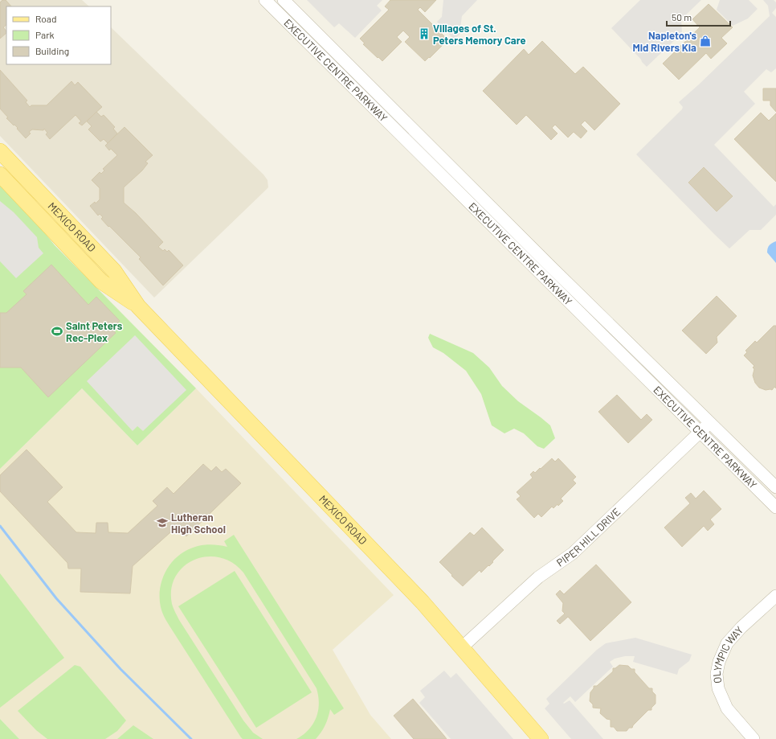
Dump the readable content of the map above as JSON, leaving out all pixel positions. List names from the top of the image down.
{
  "streets": {
    "main road": ["MEXICO ROAD"],
    "street": ["EXECUTIVE CENTRE PARKWAY", "PIPER HILL DRIVE", "OLYMPIC WAY"]
  },
  "crossings": [
    ["EXECUTIVE CENTRE PARKWAY", "PIPER HILL DRIVE"],
    ["MEXICO ROAD", "PIPER HILL DRIVE"]
  ],
  "places": {
    "building": ["Villages of St. Peters Memory Care"],
    "shop": ["Napleton's Mid Rivers Kia"],
    "sports": ["Saint Peters Rec-Plex"],
    "school or university": ["Lutheran High School"]
  },
  "legend": ["Road", "Park", "Building"],
  "scale_bar": "50 m"
}
